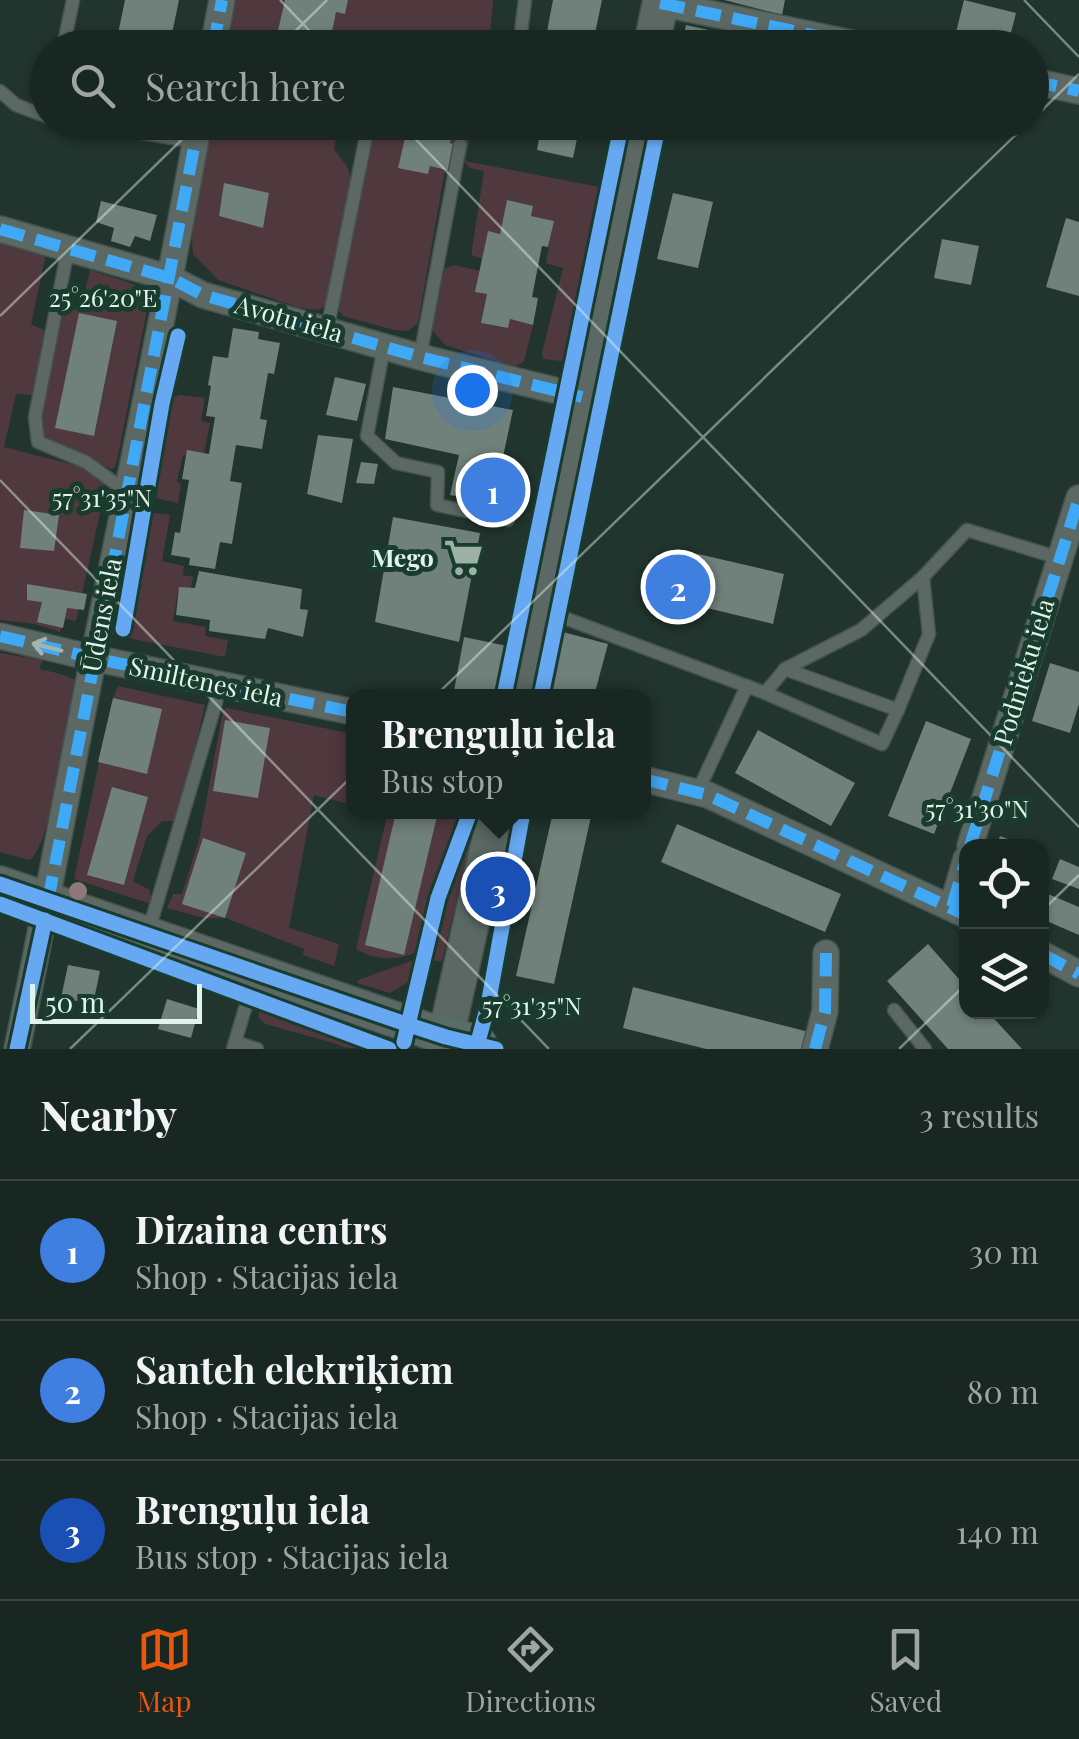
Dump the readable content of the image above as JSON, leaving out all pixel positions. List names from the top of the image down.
{
  "streets": {
    "street": [
      "Avotu iela",
      "Ūdens iela",
      "Podnieku iela",
      "Smiltenes iela"
    ]
  },
  "crossings": [
    ["Avotu iela", "Ūdens iela"],
    ["Ūdens iela", "Smiltenes iela"]
  ],
  "places": {
    "supermarket": ["Mego"]
  },
  "scale_bar": "50 m",
  "page": {
    "search": "Search here",
    "pins": ["1", "2", "3"],
    "popup": ["Brenguļu iela", "Bus stop"],
    "scale": "50 m",
    "heading": ["Nearby", "3 results"],
    "list": [
      {
        "mark": "1",
        "name": "Dizaina centrs",
        "note": "Shop · Stacijas iela",
        "value": "30 m"
      },
      {
        "mark": "2",
        "name": "Santeh elekriķiem",
        "note": "Shop · Stacijas iela",
        "value": "80 m"
      },
      {
        "mark": "3",
        "name": "Brenguļu iela",
        "note": "Bus stop · Stacijas iela",
        "value": "140 m"
      }
    ],
    "nav": ["Map", "Directions", "Saved"]
  },
  "coordinates": ["25°26'20\"E", "57°31'35\"N", "57°31'30\"N"]
}
